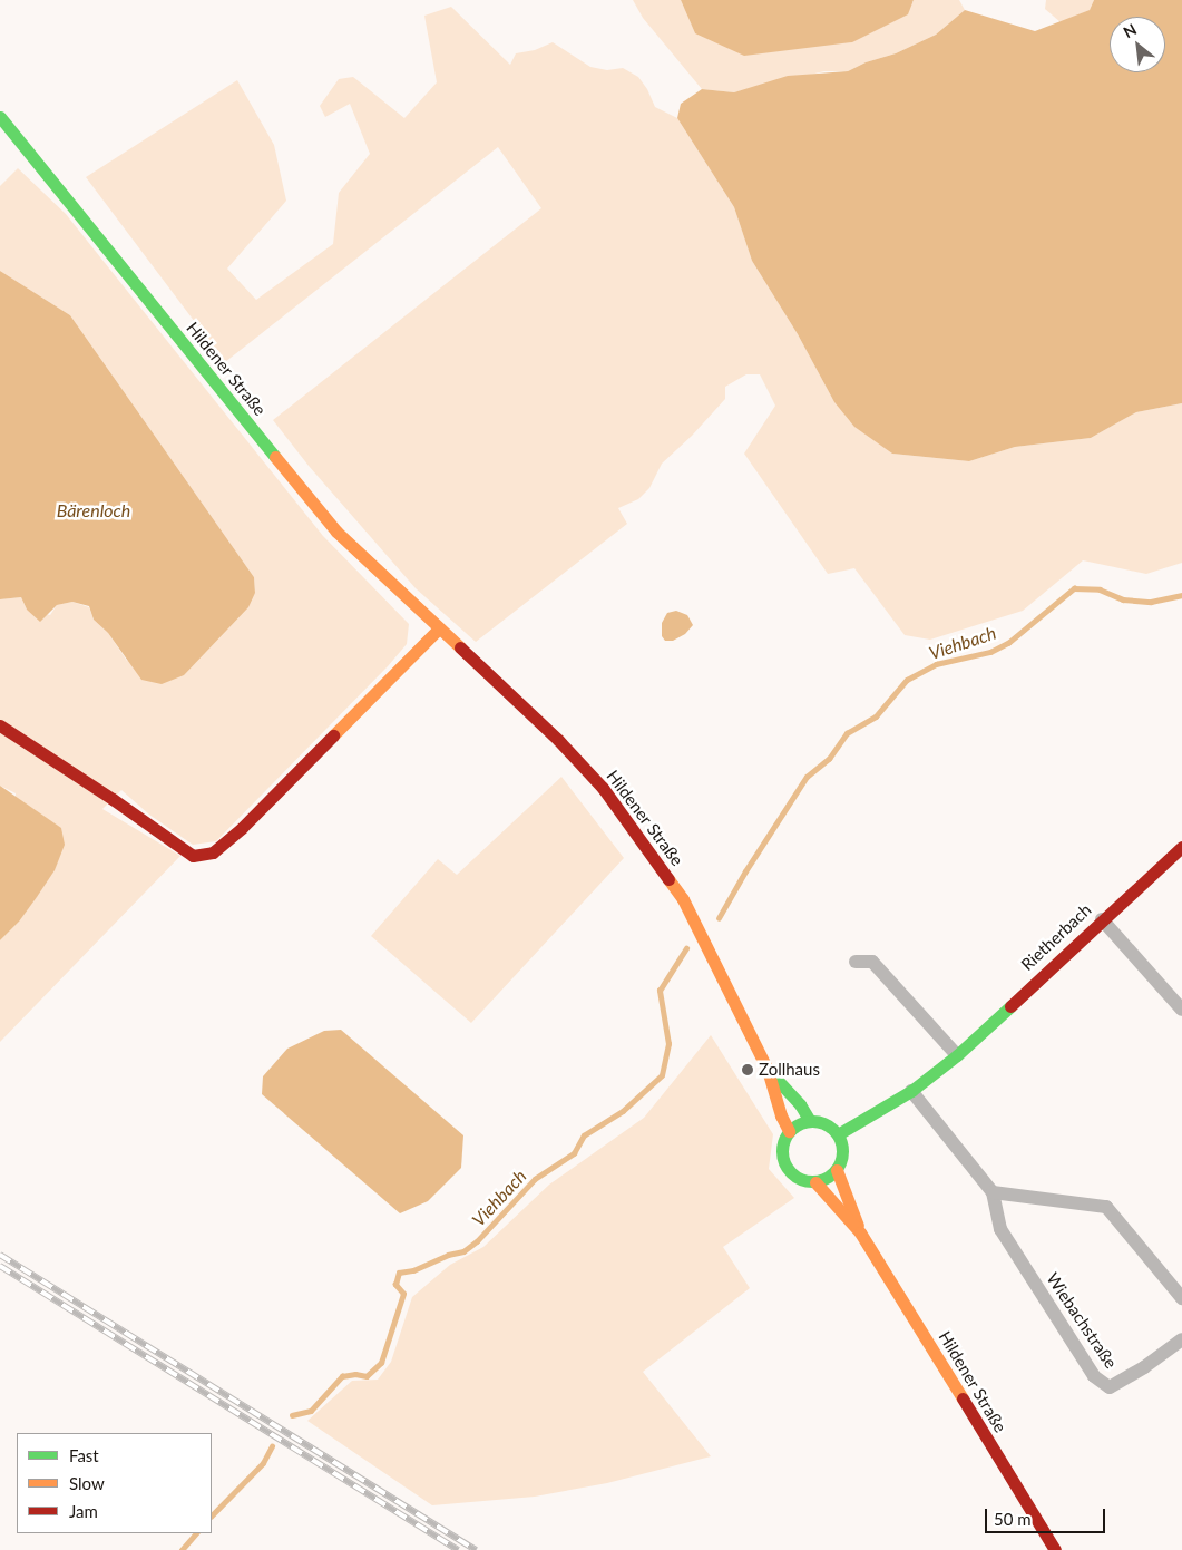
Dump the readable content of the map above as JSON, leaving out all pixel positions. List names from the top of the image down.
{
  "streets": {
    "main road": ["Hildener Straße", "Rietherbach"],
    "street": ["Wiebachstraße"]
  },
  "crossings": [
    ["Hildener Straße", "Rietherbach"],
    ["Rietherbach", "Wiebachstraße"]
  ],
  "water": ["Bärenloch", "Viehbach"],
  "places": ["Zollhaus"],
  "legend": ["Fast", "Slow", "Jam"],
  "scale_bar": "50 m",
  "north": "top left"
}
